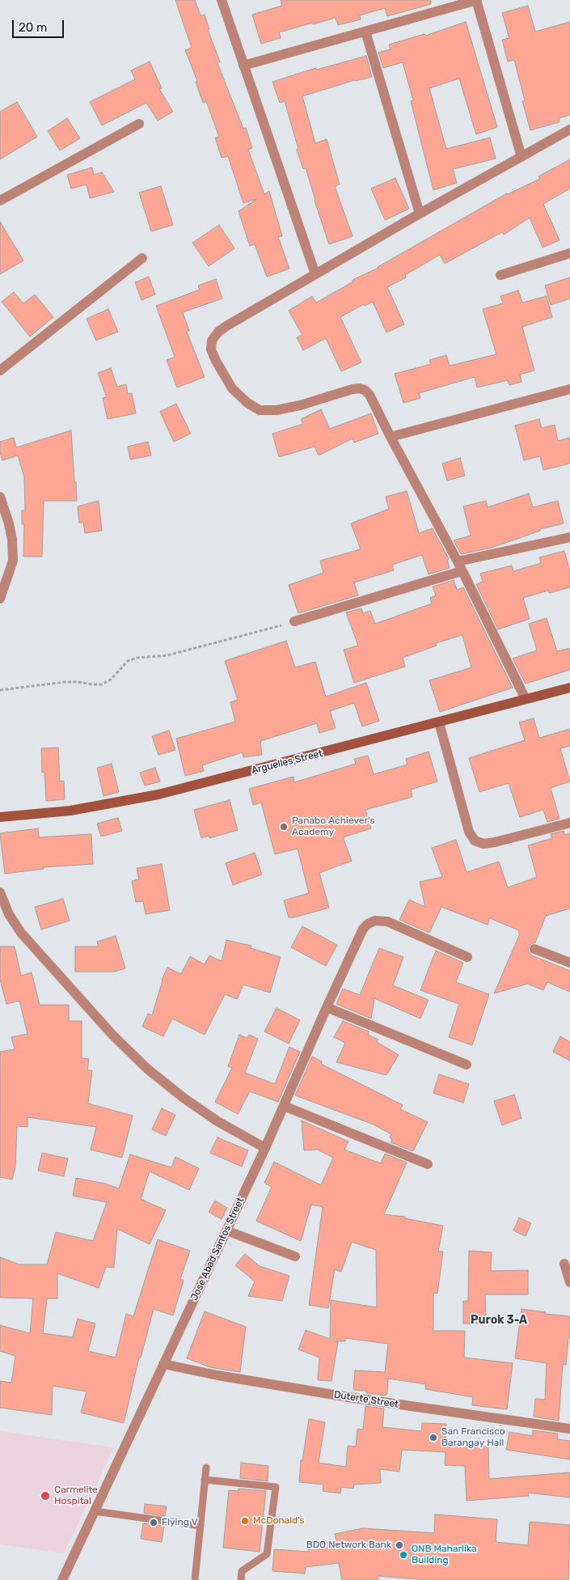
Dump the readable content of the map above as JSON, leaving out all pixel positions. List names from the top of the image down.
{
  "streets": {
    "street": ["Arguelles Street", "Jose Abad Santos Street", "Duterte Street"]
  },
  "crossings": [
    ["Jose Abad Santos Street", "Duterte Street"]
  ],
  "districts": ["Purok 3-A"],
  "places": [
    "Panabo Achiever's Academy",
    "San Francisco Barangay Hall",
    "Carmelite Hospital",
    "McDonald's",
    "Flying V",
    "BDO Network Bank",
    "ONB Maharlika Building"
  ],
  "scale_bar": "20 m"
}
